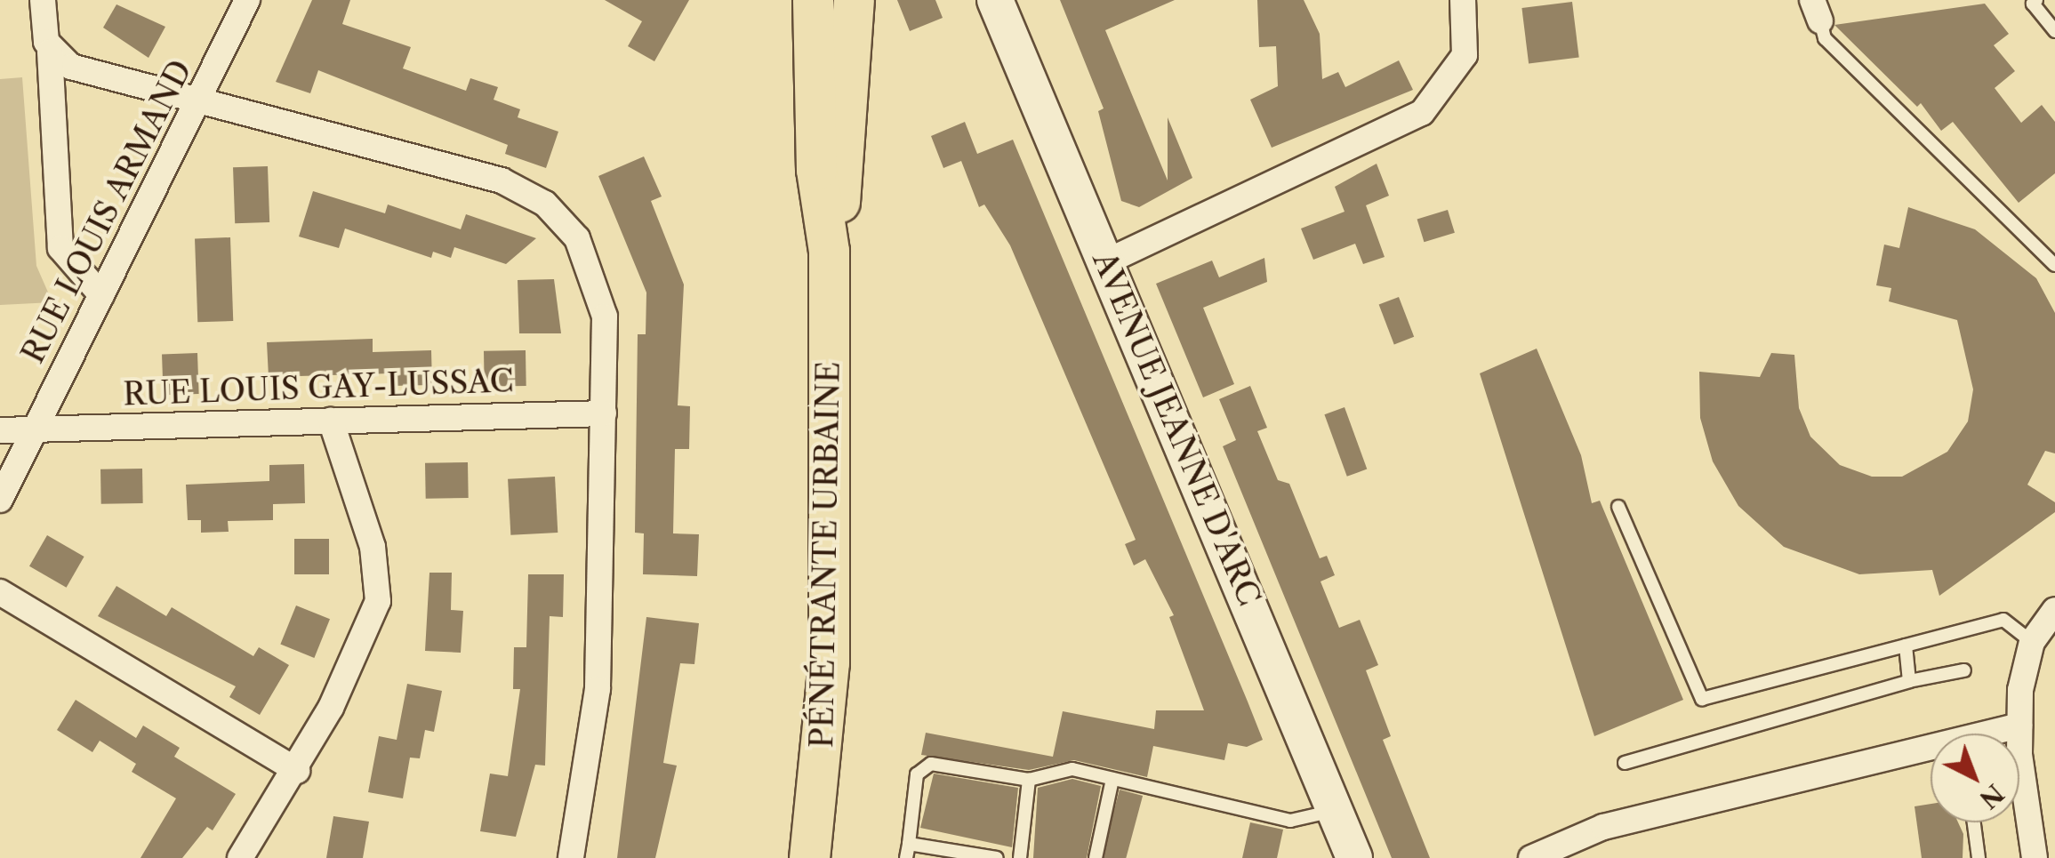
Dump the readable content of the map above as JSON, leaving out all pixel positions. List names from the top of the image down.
{
  "streets": {
    "main road": ["AVENUE JEANNE D'ARC", "PÉNÉTRANTE URBAINE"],
    "street": ["RUE LOUIS ARMAND", "RUE LOUIS GAY-LUSSAC"]
  },
  "crossings": [
    ["RUE LOUIS ARMAND", "RUE LOUIS GAY-LUSSAC"]
  ],
  "north": "bottom right"
}
